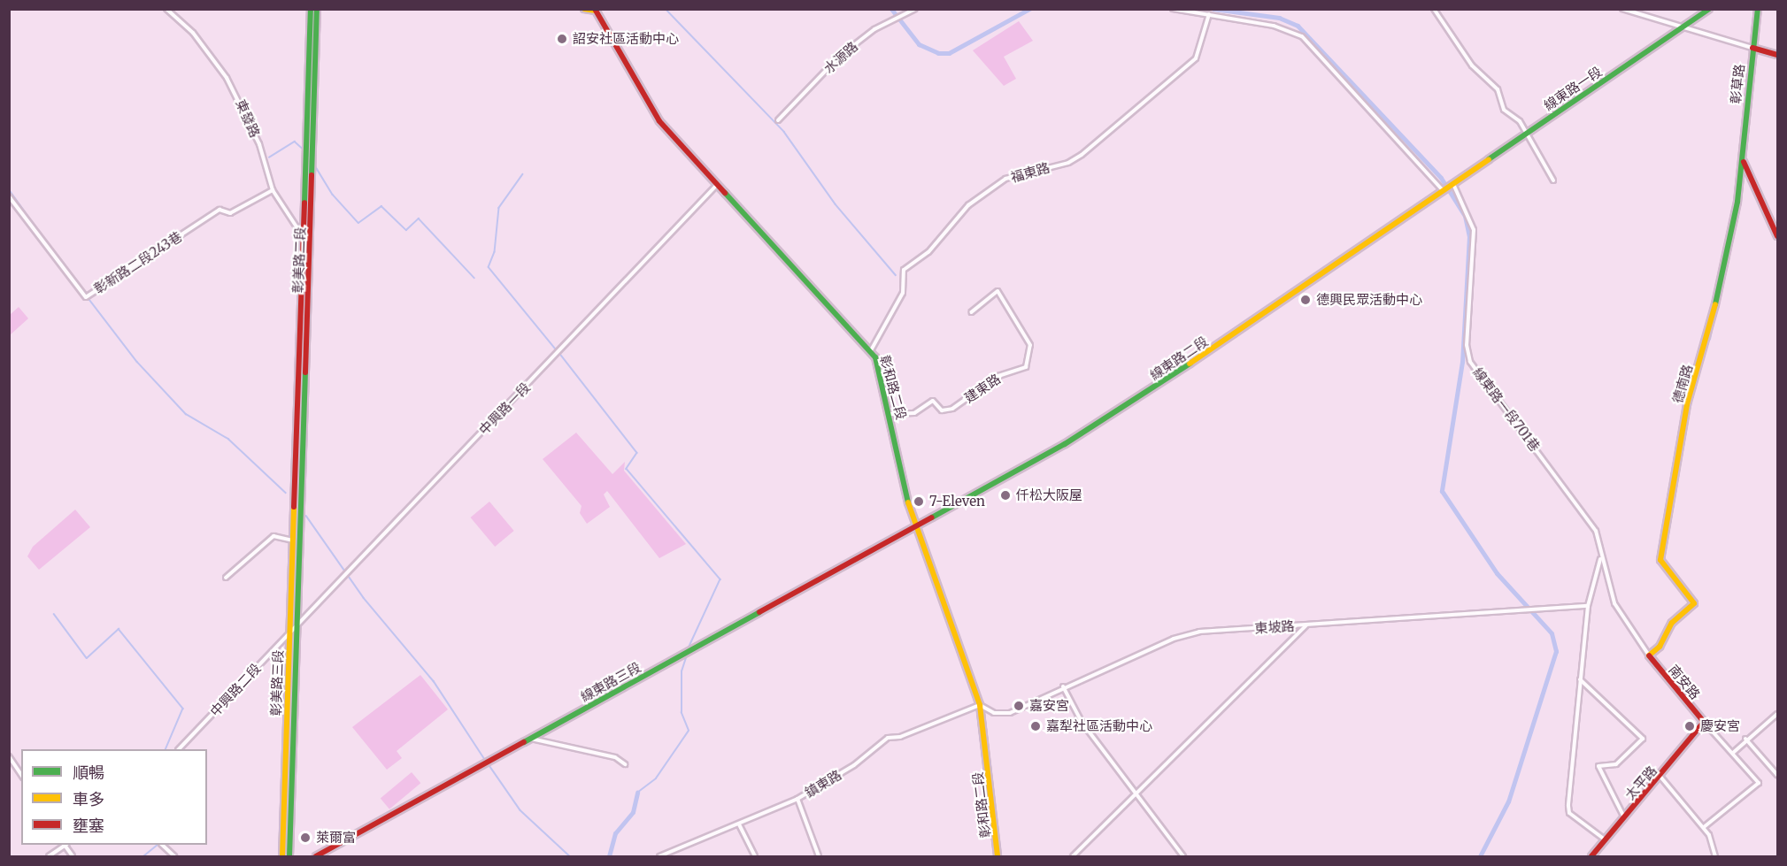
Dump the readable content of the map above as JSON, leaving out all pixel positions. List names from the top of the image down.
{
  "streets": {
    "main road": [
      "彰草路",
      "線東路一段",
      "彰美路二段",
      "線東路二段",
      "德南路",
      "彰和路二段",
      "線東路三段",
      "南安路",
      "彰美路三段",
      "太平路"
    ],
    "street": [
      "水源路",
      "東發路",
      "福東路",
      "彰新路二段243巷",
      "建東路",
      "中興路一段",
      "線東路一段701巷",
      "東坡路",
      "中興路二段",
      "鎮東路"
    ]
  },
  "crossings": [
    ["彰草路", "德南路"],
    ["線東路一段", "線東路二段"],
    ["線東路一段", "線東路一段701巷"],
    ["東發路", "彰美路二段"],
    ["東發路", "彰新路二段243巷"],
    ["福東路", "彰和路二段"],
    ["彰美路二段", "彰美路三段"],
    ["線東路二段", "彰和路二段"],
    ["線東路二段", "線東路一段701巷"],
    ["線東路二段", "線東路三段"],
    ["德南路", "線東路一段701巷"],
    ["德南路", "南安路"],
    ["彰和路二段", "建東路"],
    ["彰和路二段", "中興路一段"],
    ["彰和路二段", "東坡路"],
    ["彰和路二段", "線東路三段"],
    ["彰和路二段", "鎮東路"],
    ["中興路一段", "彰美路三段"],
    ["中興路一段", "中興路二段"],
    ["線東路一段701巷", "南安路"],
    ["東坡路", "鎮東路"],
    ["南安路", "太平路"],
    ["彰美路三段", "中興路二段"]
  ],
  "places": [
    "詔安社區活動中心",
    "德興民眾活動中心",
    "仟松大阪屋",
    "7-Eleven",
    "嘉安宮",
    "嘉犁社區活動中心",
    "慶安宮",
    "萊爾富"
  ],
  "legend": ["順暢", "車多", "壅塞"]
}
